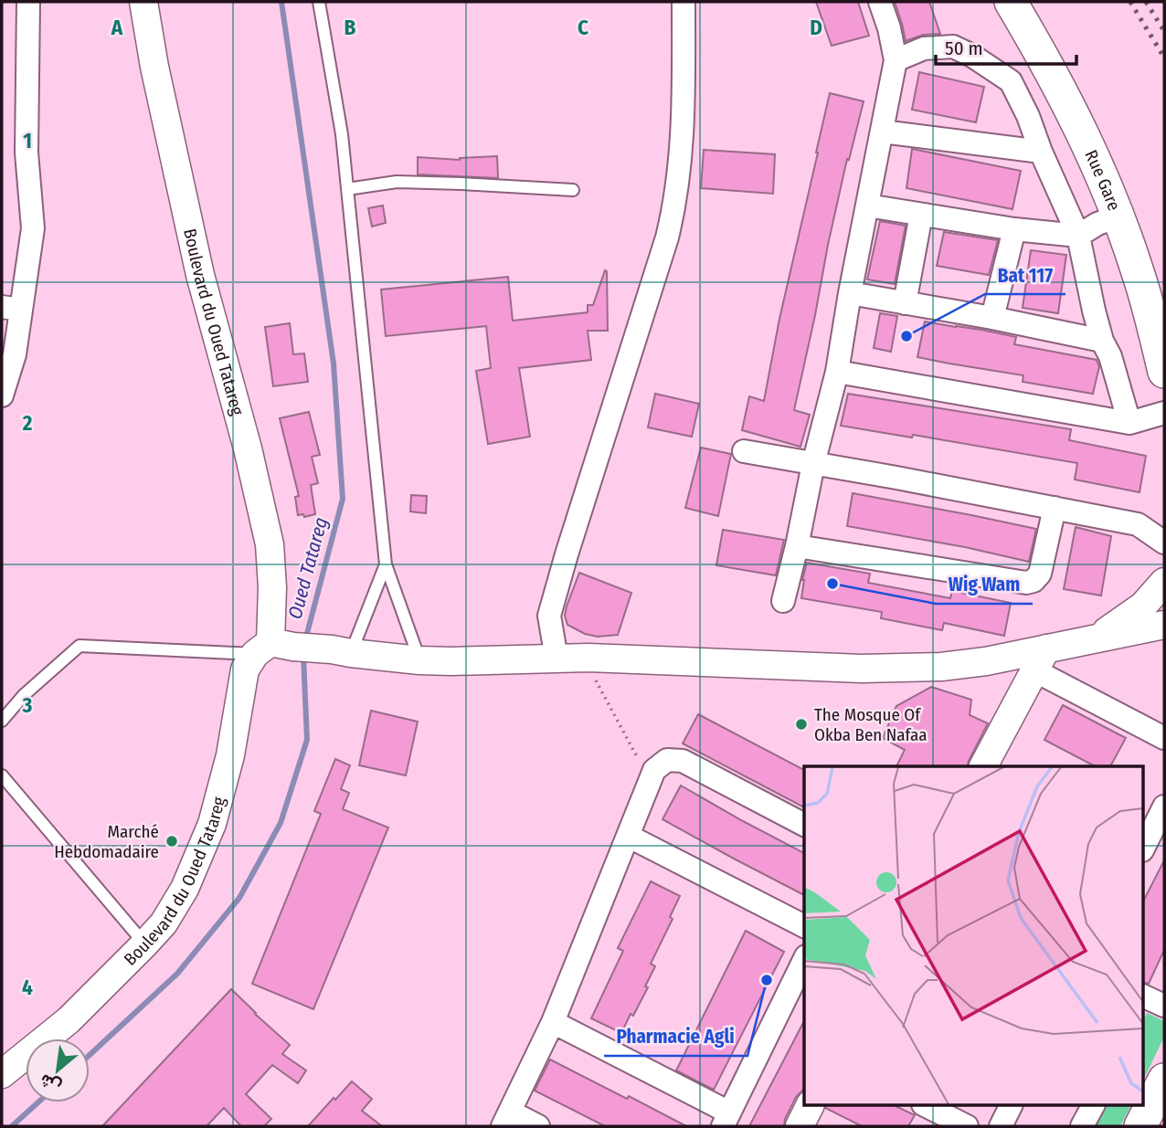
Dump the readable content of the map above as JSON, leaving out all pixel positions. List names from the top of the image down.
{
  "streets": {
    "main road": ["Rue Gare"],
    "street": ["Boulevard du Oued Tatareg"]
  },
  "water": ["Oued Tatareg"],
  "places": [
    "Bat 117",
    "Wig Wam",
    "The Mosque Of Okba Ben Nafaa",
    "Marché Hebdomadaire",
    "Pharmacie Agli"
  ],
  "scale_bar": "50 m",
  "north": "bottom left",
  "grid": {
    "columns": [
      "A",
      "B",
      "C",
      "D"
    ],
    "rows": [
      "1",
      "2",
      "3",
      "4"
    ]
  }
}
